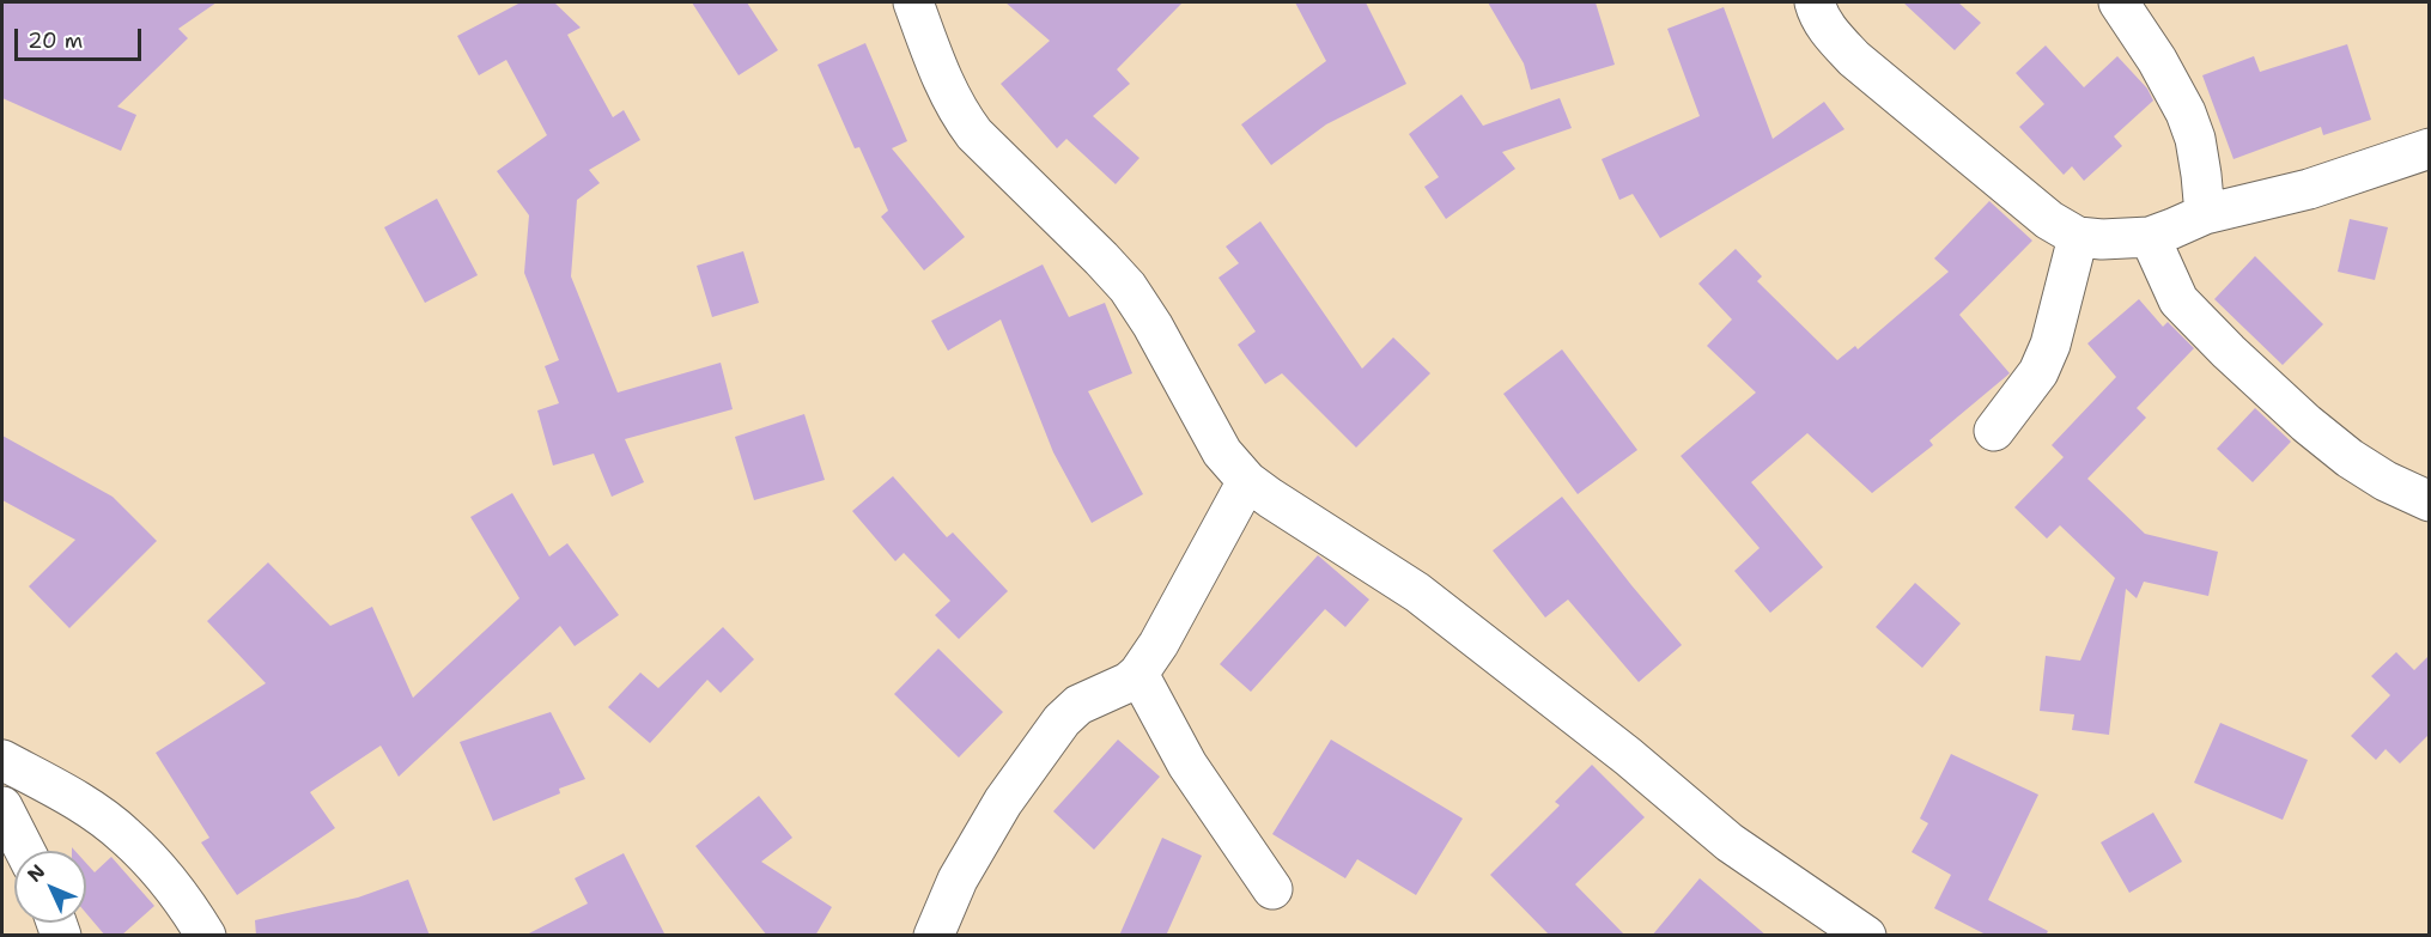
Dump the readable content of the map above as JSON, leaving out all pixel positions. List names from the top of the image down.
{
  "scale_bar": "20 m",
  "north": "top left"
}
